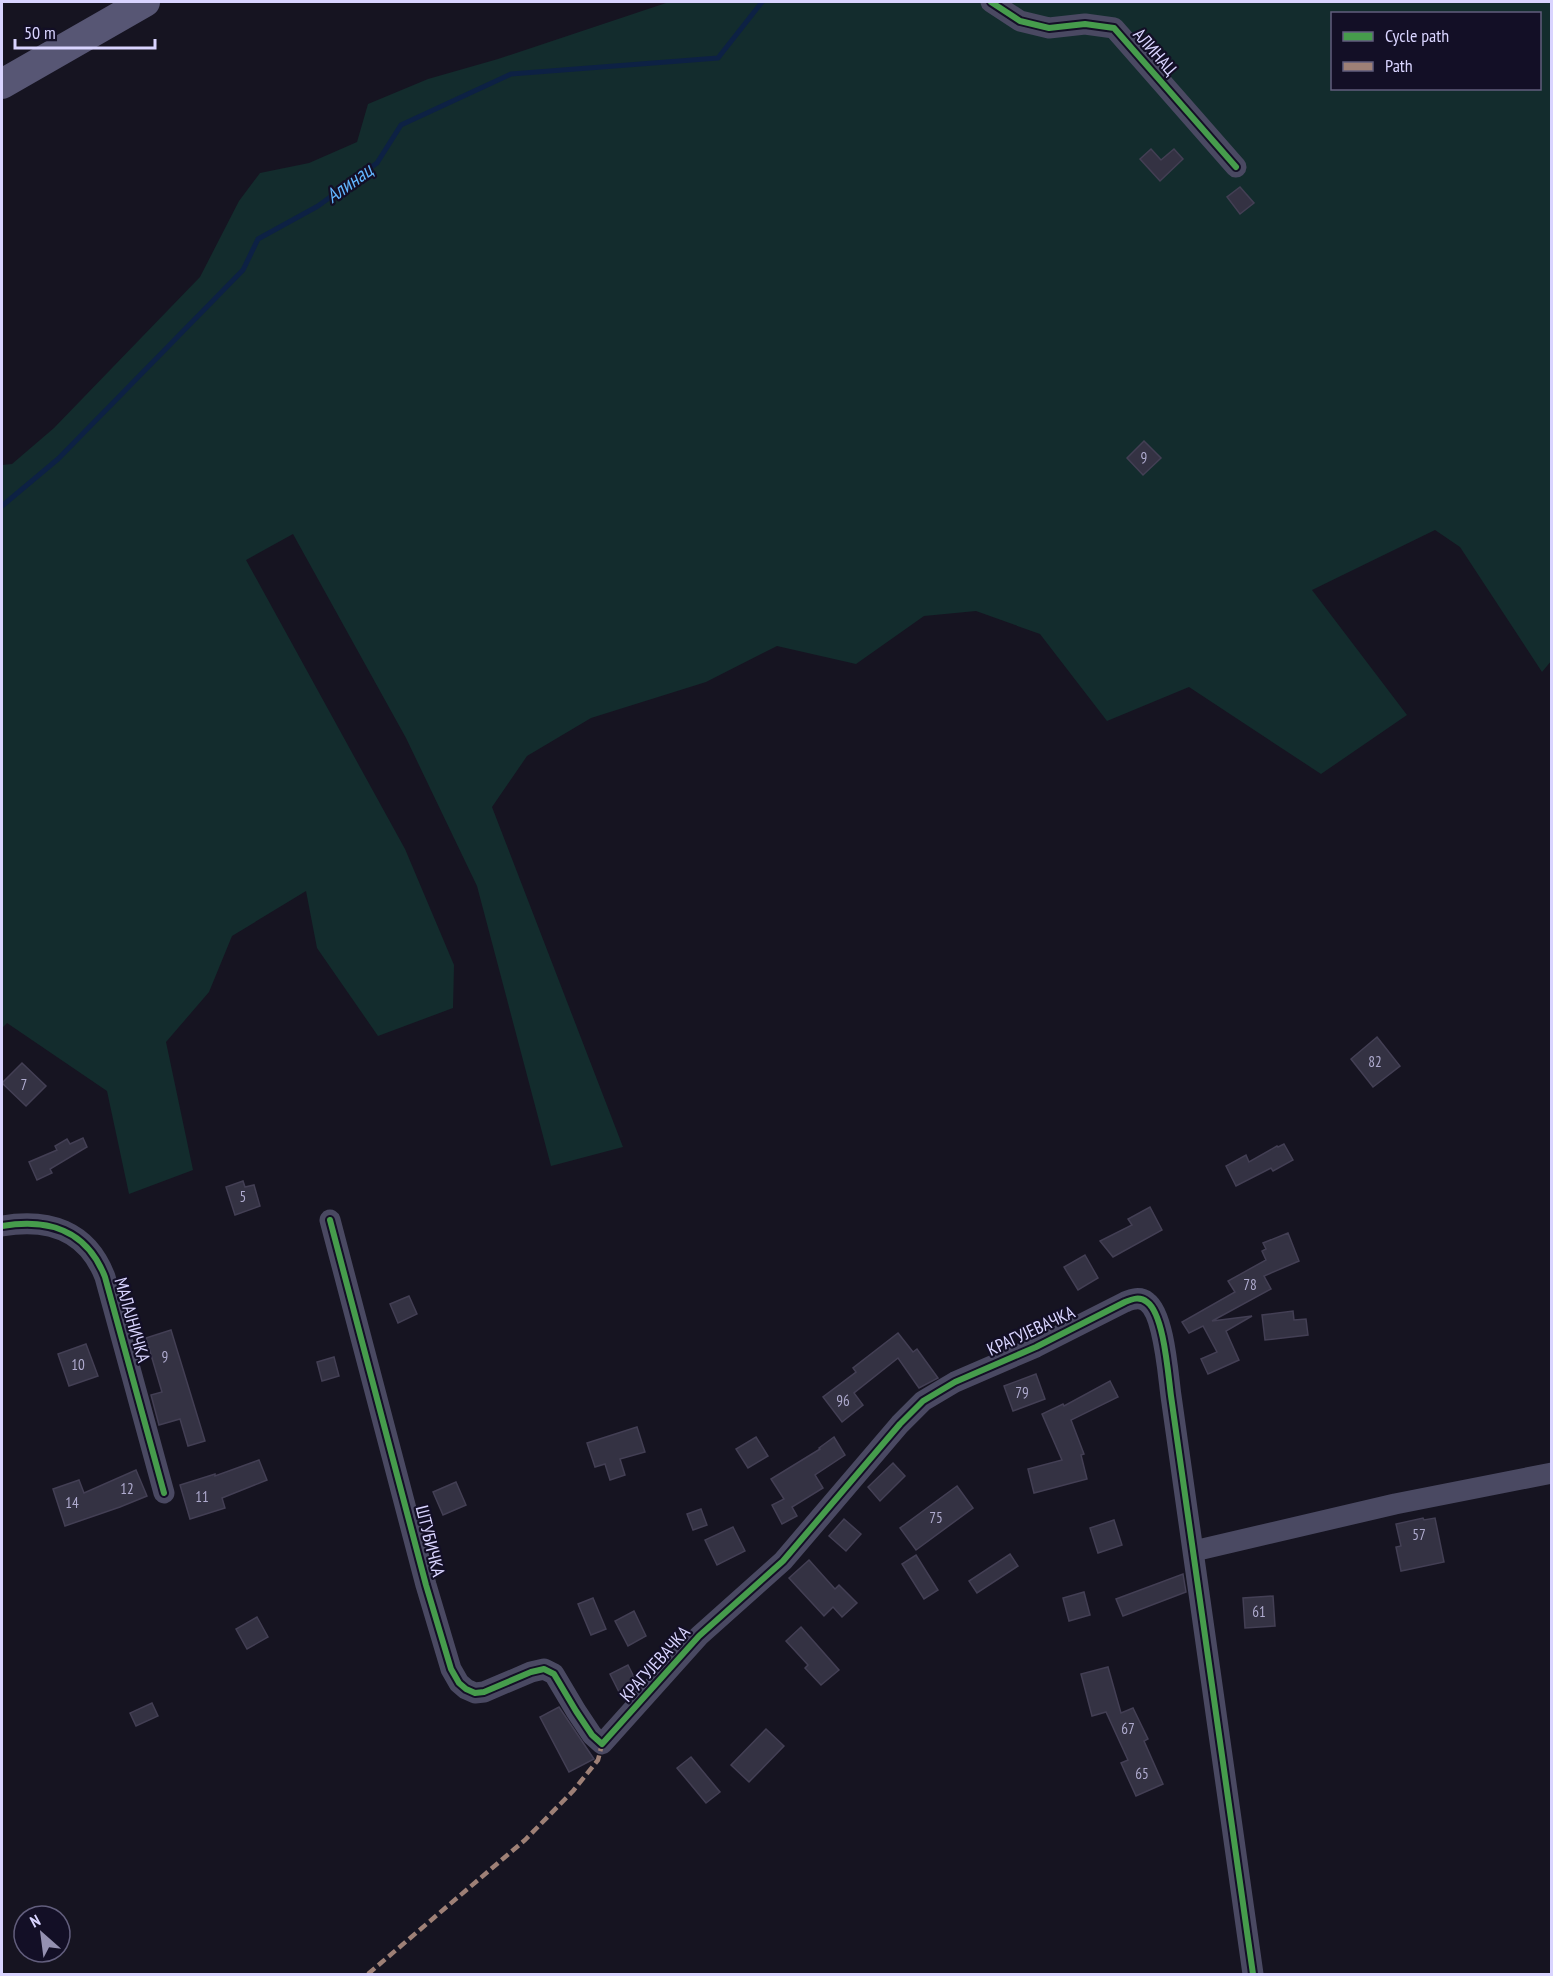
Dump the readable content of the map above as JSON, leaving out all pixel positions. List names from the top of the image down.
{
  "streets": {
    "street": [
      "АЛИНАЦ",
      "МАЛАЈНИЧКА",
      "КРАГУЈЕВАЧКА",
      "ШТУБИЧКА"
    ]
  },
  "crossings": [
    ["КРАГУЈЕВАЧКА", "ШТУБИЧКА"]
  ],
  "water": ["Алинац"],
  "house_numbers": [
    "9",
    "82",
    "7",
    "5",
    "78",
    "9",
    "10",
    "79",
    "96",
    "12",
    "11",
    "14",
    "75",
    "57",
    "61",
    "67",
    "65"
  ],
  "legend": ["Cycle path", "Path"],
  "scale_bar": "50 m",
  "north": "top left"
}
